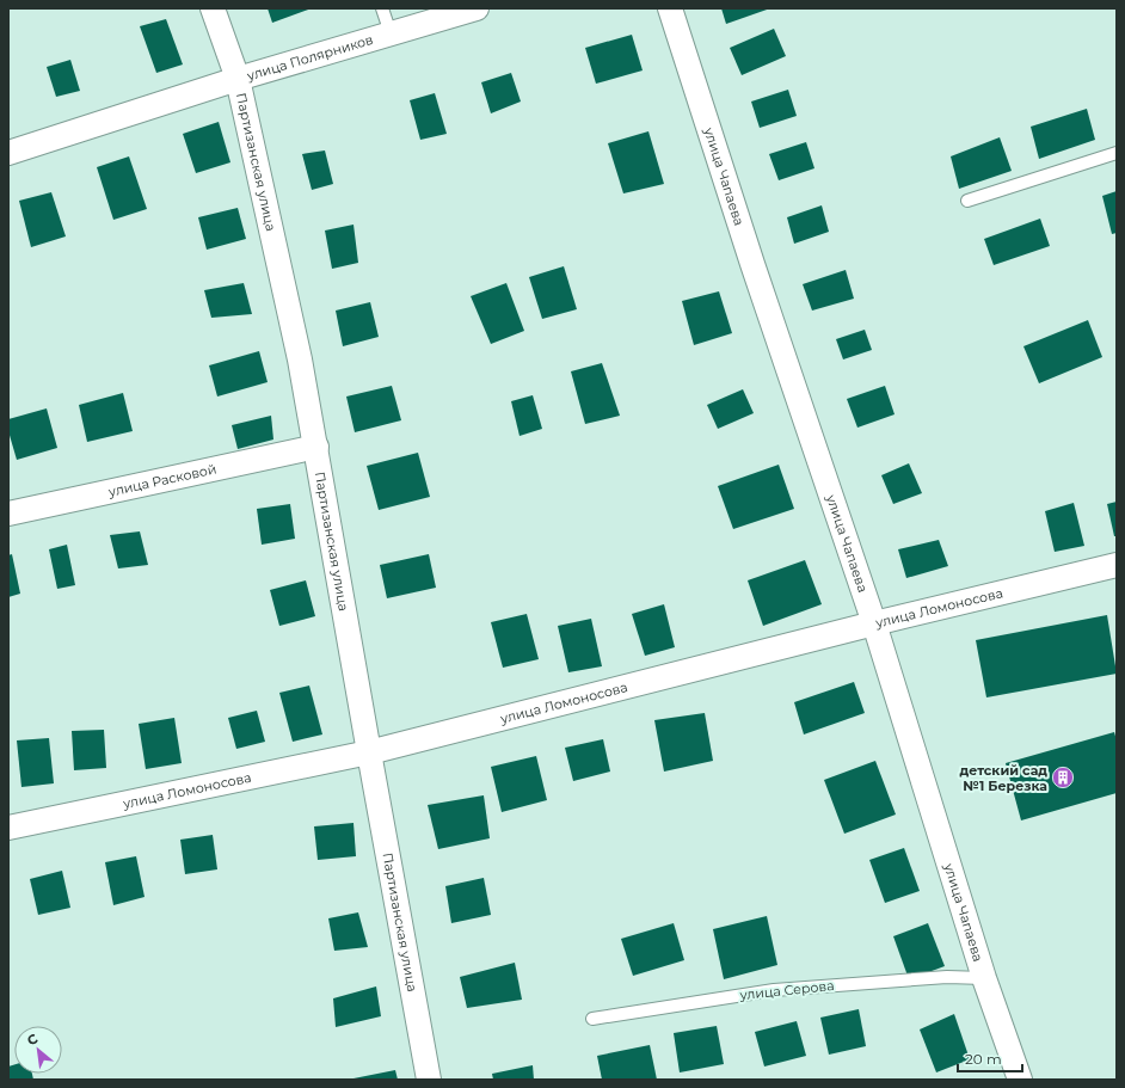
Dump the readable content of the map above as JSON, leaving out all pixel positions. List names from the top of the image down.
{
  "streets": {
    "street": [
      "улица Полярников",
      "Партизанская улица",
      "улица Чапаева",
      "улица Расковой",
      "улица Ломоносова"
    ],
    "lane": ["улица Серова"]
  },
  "crossings": [
    ["улица Полярников", "Партизанская улица"],
    ["Партизанская улица", "улица Расковой"],
    ["Партизанская улица", "улица Ломоносова"],
    ["улица Чапаева", "улица Ломоносова"],
    ["улица Чапаева", "улица Серова"]
  ],
  "places": {
    "building": ["детский сад №1 Березка"]
  },
  "scale_bar": "20 m",
  "north": "top left"
}
